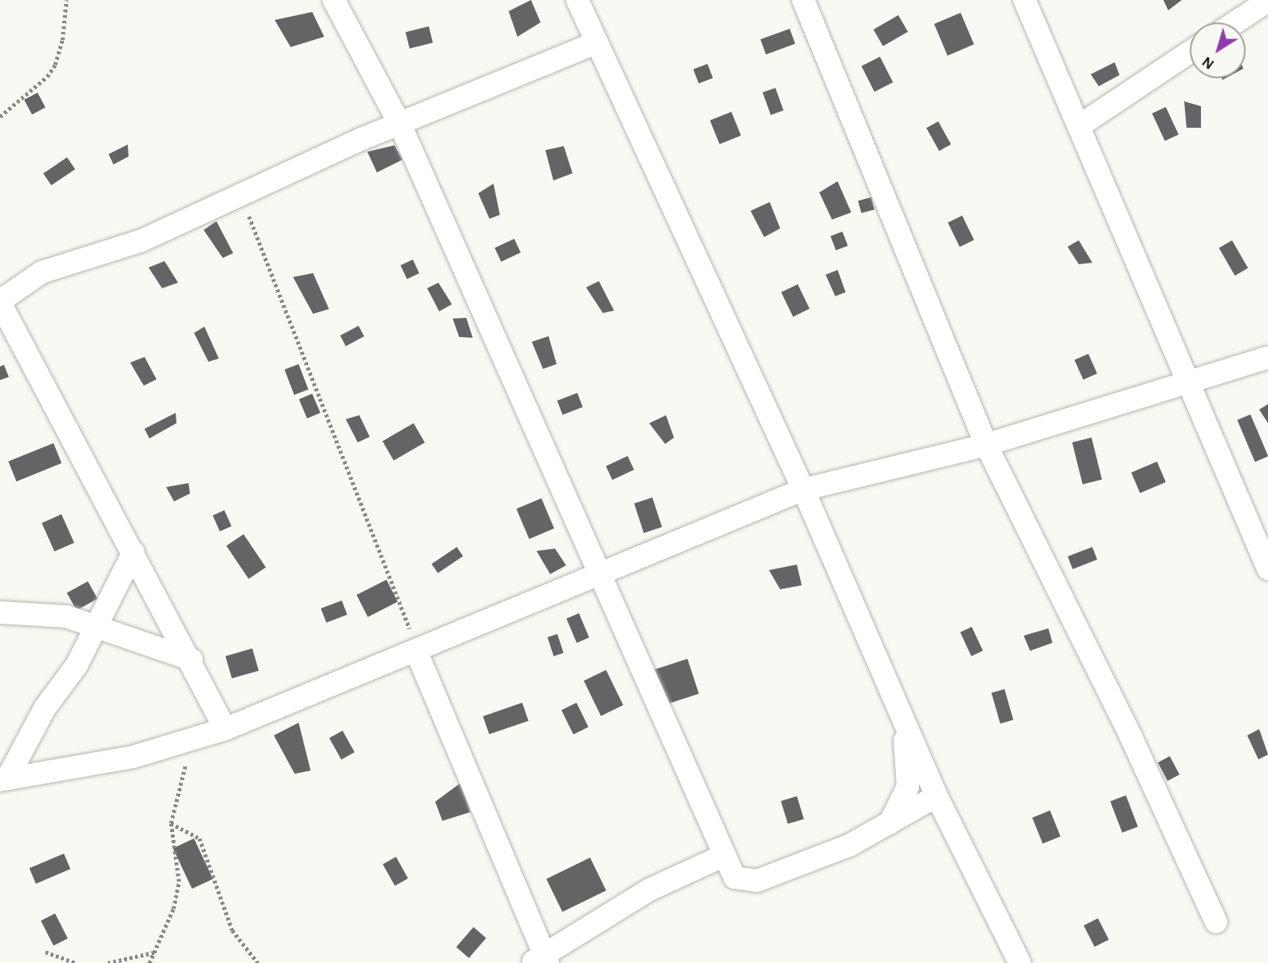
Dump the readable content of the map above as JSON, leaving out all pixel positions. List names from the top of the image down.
{
  "north": "bottom left"
}
